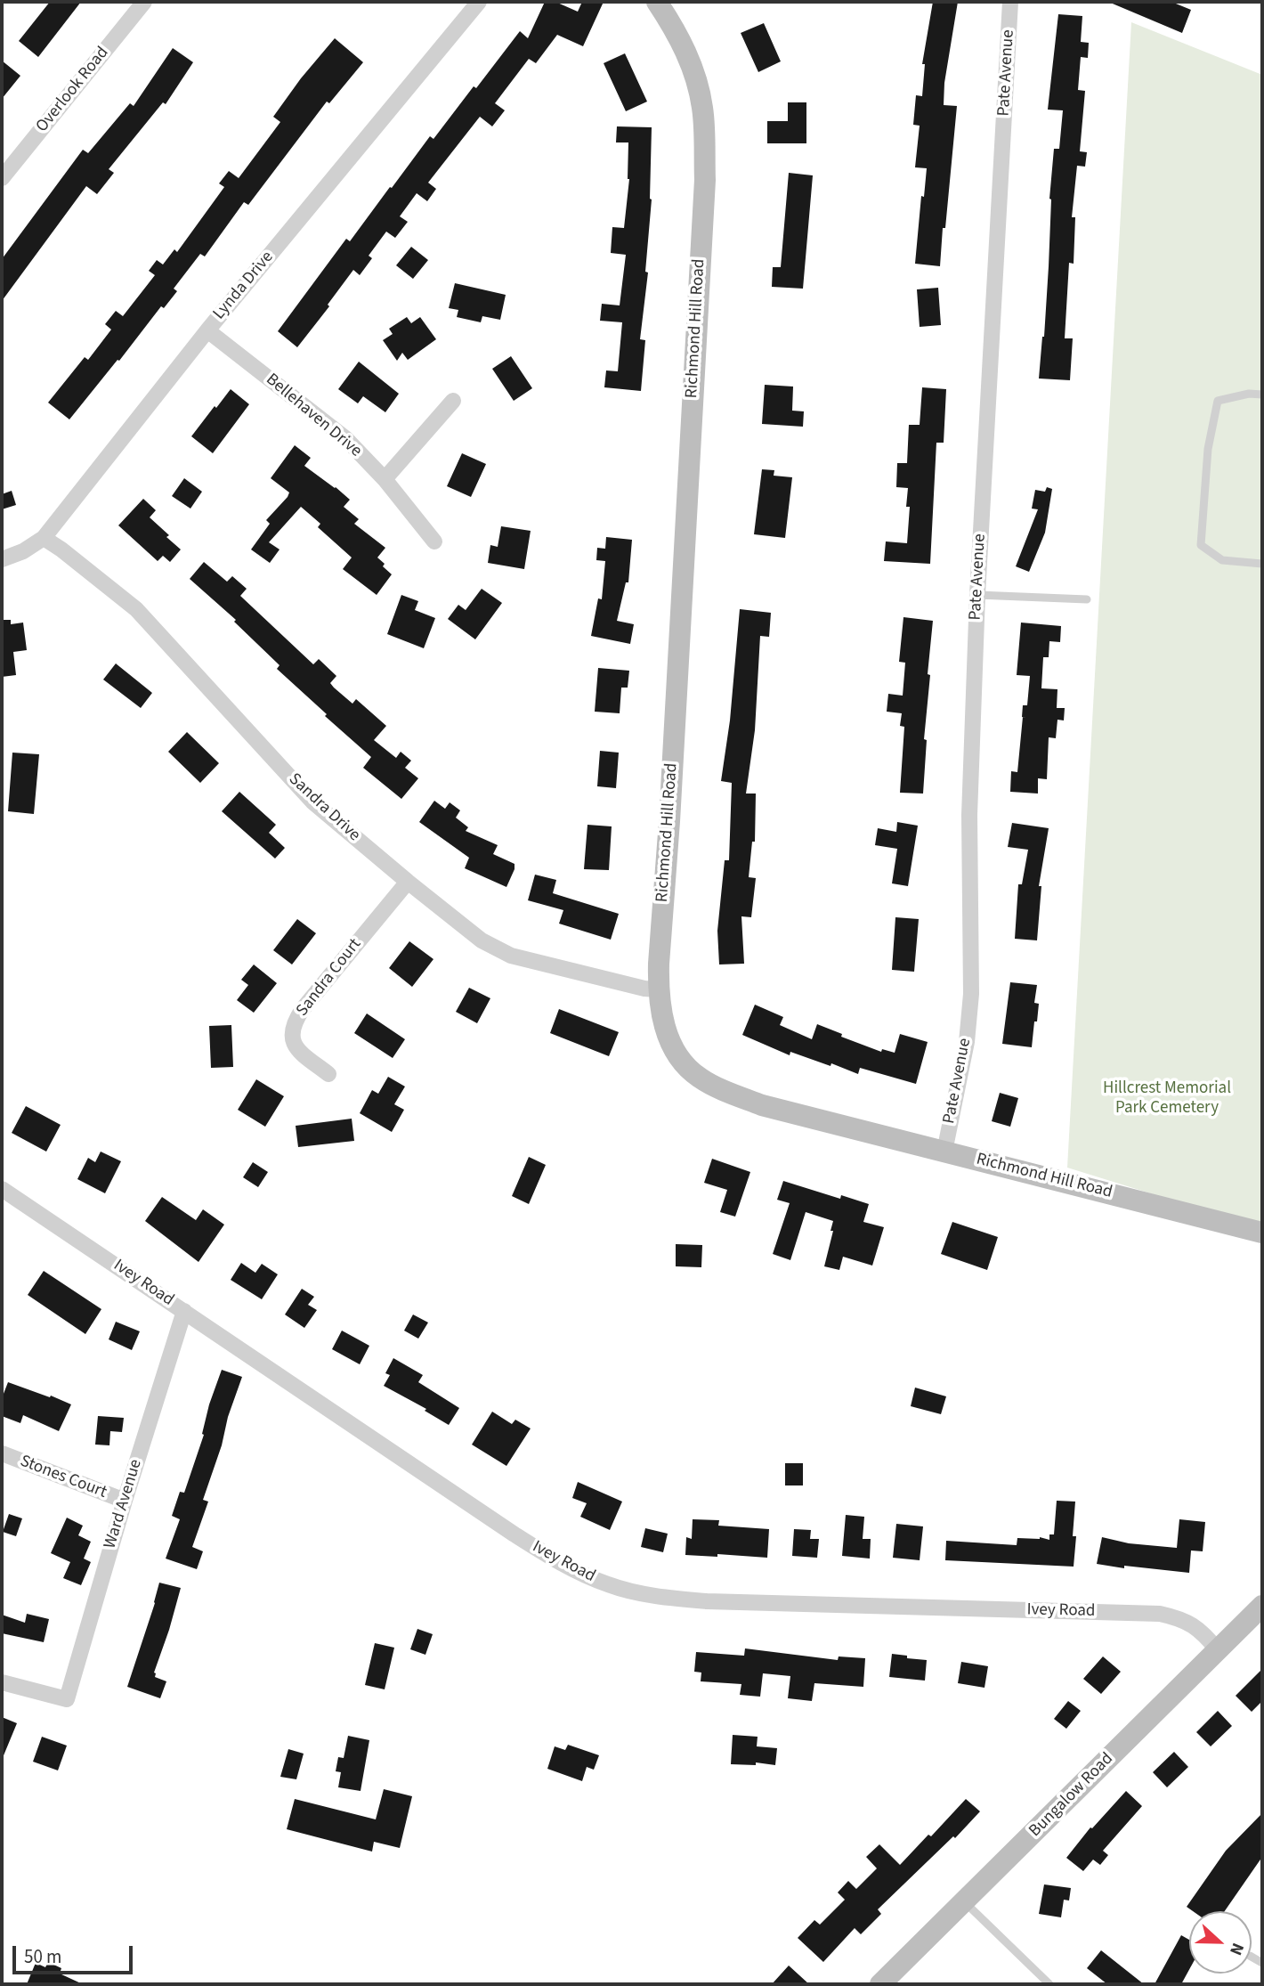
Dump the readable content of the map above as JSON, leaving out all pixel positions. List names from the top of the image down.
{
  "streets": {
    "street": [
      "Pate Avenue",
      "Overlook Road",
      "Lynda Drive",
      "Richmond Hill Road",
      "Bellehaven Drive",
      "Sandra Drive",
      "Sandra Court",
      "Ivey Road",
      "Stones Court",
      "Ward Avenue",
      "Bungalow Road"
    ]
  },
  "crossings": [
    ["Pate Avenue", "Richmond Hill Road"],
    ["Lynda Drive", "Bellehaven Drive"],
    ["Lynda Drive", "Sandra Drive"],
    ["Richmond Hill Road", "Sandra Drive"],
    ["Sandra Drive", "Sandra Court"],
    ["Ivey Road", "Ward Avenue"],
    ["Ivey Road", "Bungalow Road"],
    ["Stones Court", "Ward Avenue"]
  ],
  "parks": ["Hillcrest Memorial Park Cemetery"],
  "scale_bar": "50 m",
  "north": "right"
}
